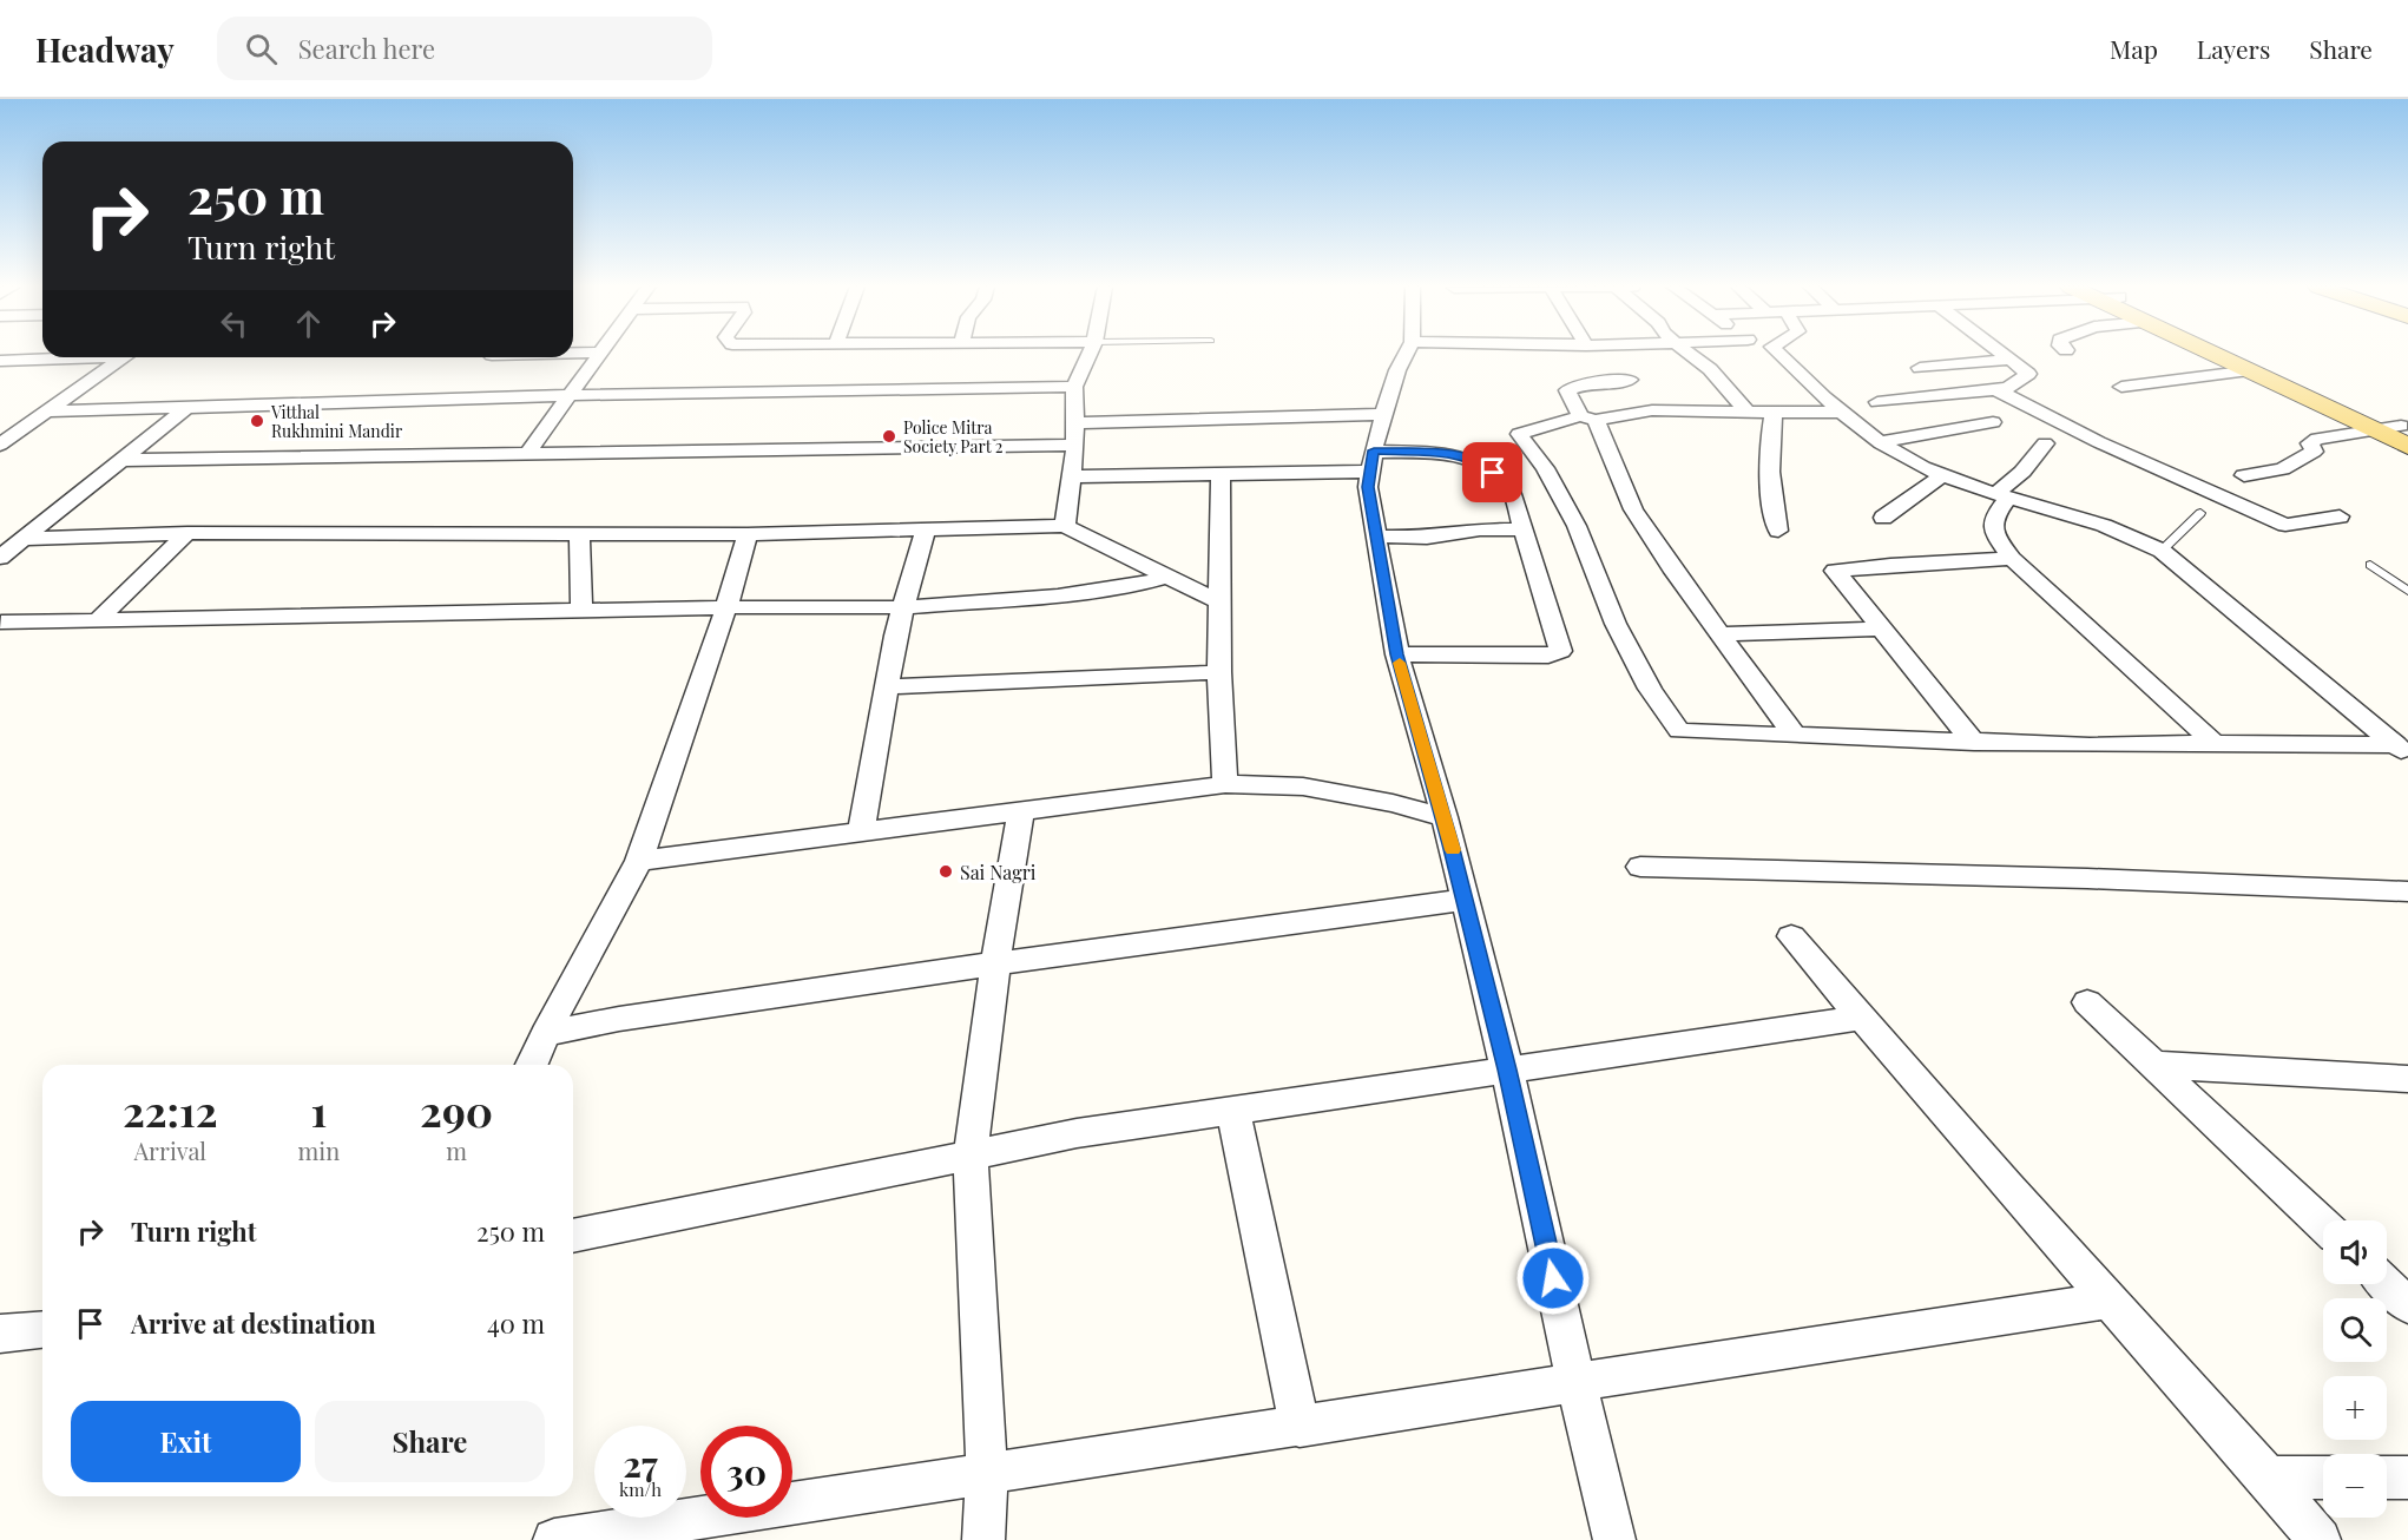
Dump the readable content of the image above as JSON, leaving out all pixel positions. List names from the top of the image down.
{
  "places": ["Vitthal Rukhmini Mandir", "Police Mitra Society Part 2", "Sai Nagri"],
  "page": {
    "header": "Headway",
    "search": "Search here",
    "nav": ["Map", "Layers", "Share"],
    "turn": ["250 m", "Turn right"],
    "eta": [
      "22:12",
      "Arrival",
      "1",
      "min",
      "290",
      "m"
    ],
    "list": [
      {
        "name": "Turn right",
        "value": "250 m"
      },
      {
        "name": "Arrive at destination",
        "value": "40 m"
      }
    ],
    "map_buttons": ["+", "−"],
    "buttons": ["Exit", "Share"],
    "speed": "27 km/h",
    "limit": "30"
  }
}
